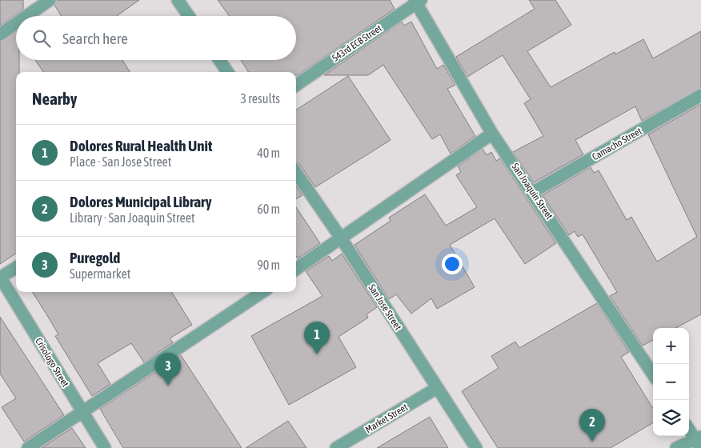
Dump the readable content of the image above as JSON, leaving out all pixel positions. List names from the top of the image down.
{
  "streets": {
    "street": [
      "543rd ECB Street",
      "Camacho Street",
      "San Joaquin Street",
      "San Jose Street",
      "Crisologo Street",
      "Market Street"
    ]
  },
  "crossings": [
    ["543rd ECB Street", "San Joaquin Street"],
    ["Camacho Street", "San Joaquin Street"],
    ["San Jose Street", "Market Street"]
  ],
  "page": {
    "search": "Search here",
    "heading": ["Nearby", "3 results"],
    "list": [
      {
        "mark": "1",
        "name": "Dolores Rural Health Unit",
        "note": "Place · San Jose Street",
        "value": "40 m"
      },
      {
        "mark": "2",
        "name": "Dolores Municipal Library",
        "note": "Library · San Joaquin Street",
        "value": "60 m"
      },
      {
        "mark": "3",
        "name": "Puregold",
        "note": "Supermarket",
        "value": "90 m"
      }
    ],
    "pins": ["1", "3", "2"],
    "map_buttons": ["+", "−"]
  }
}
